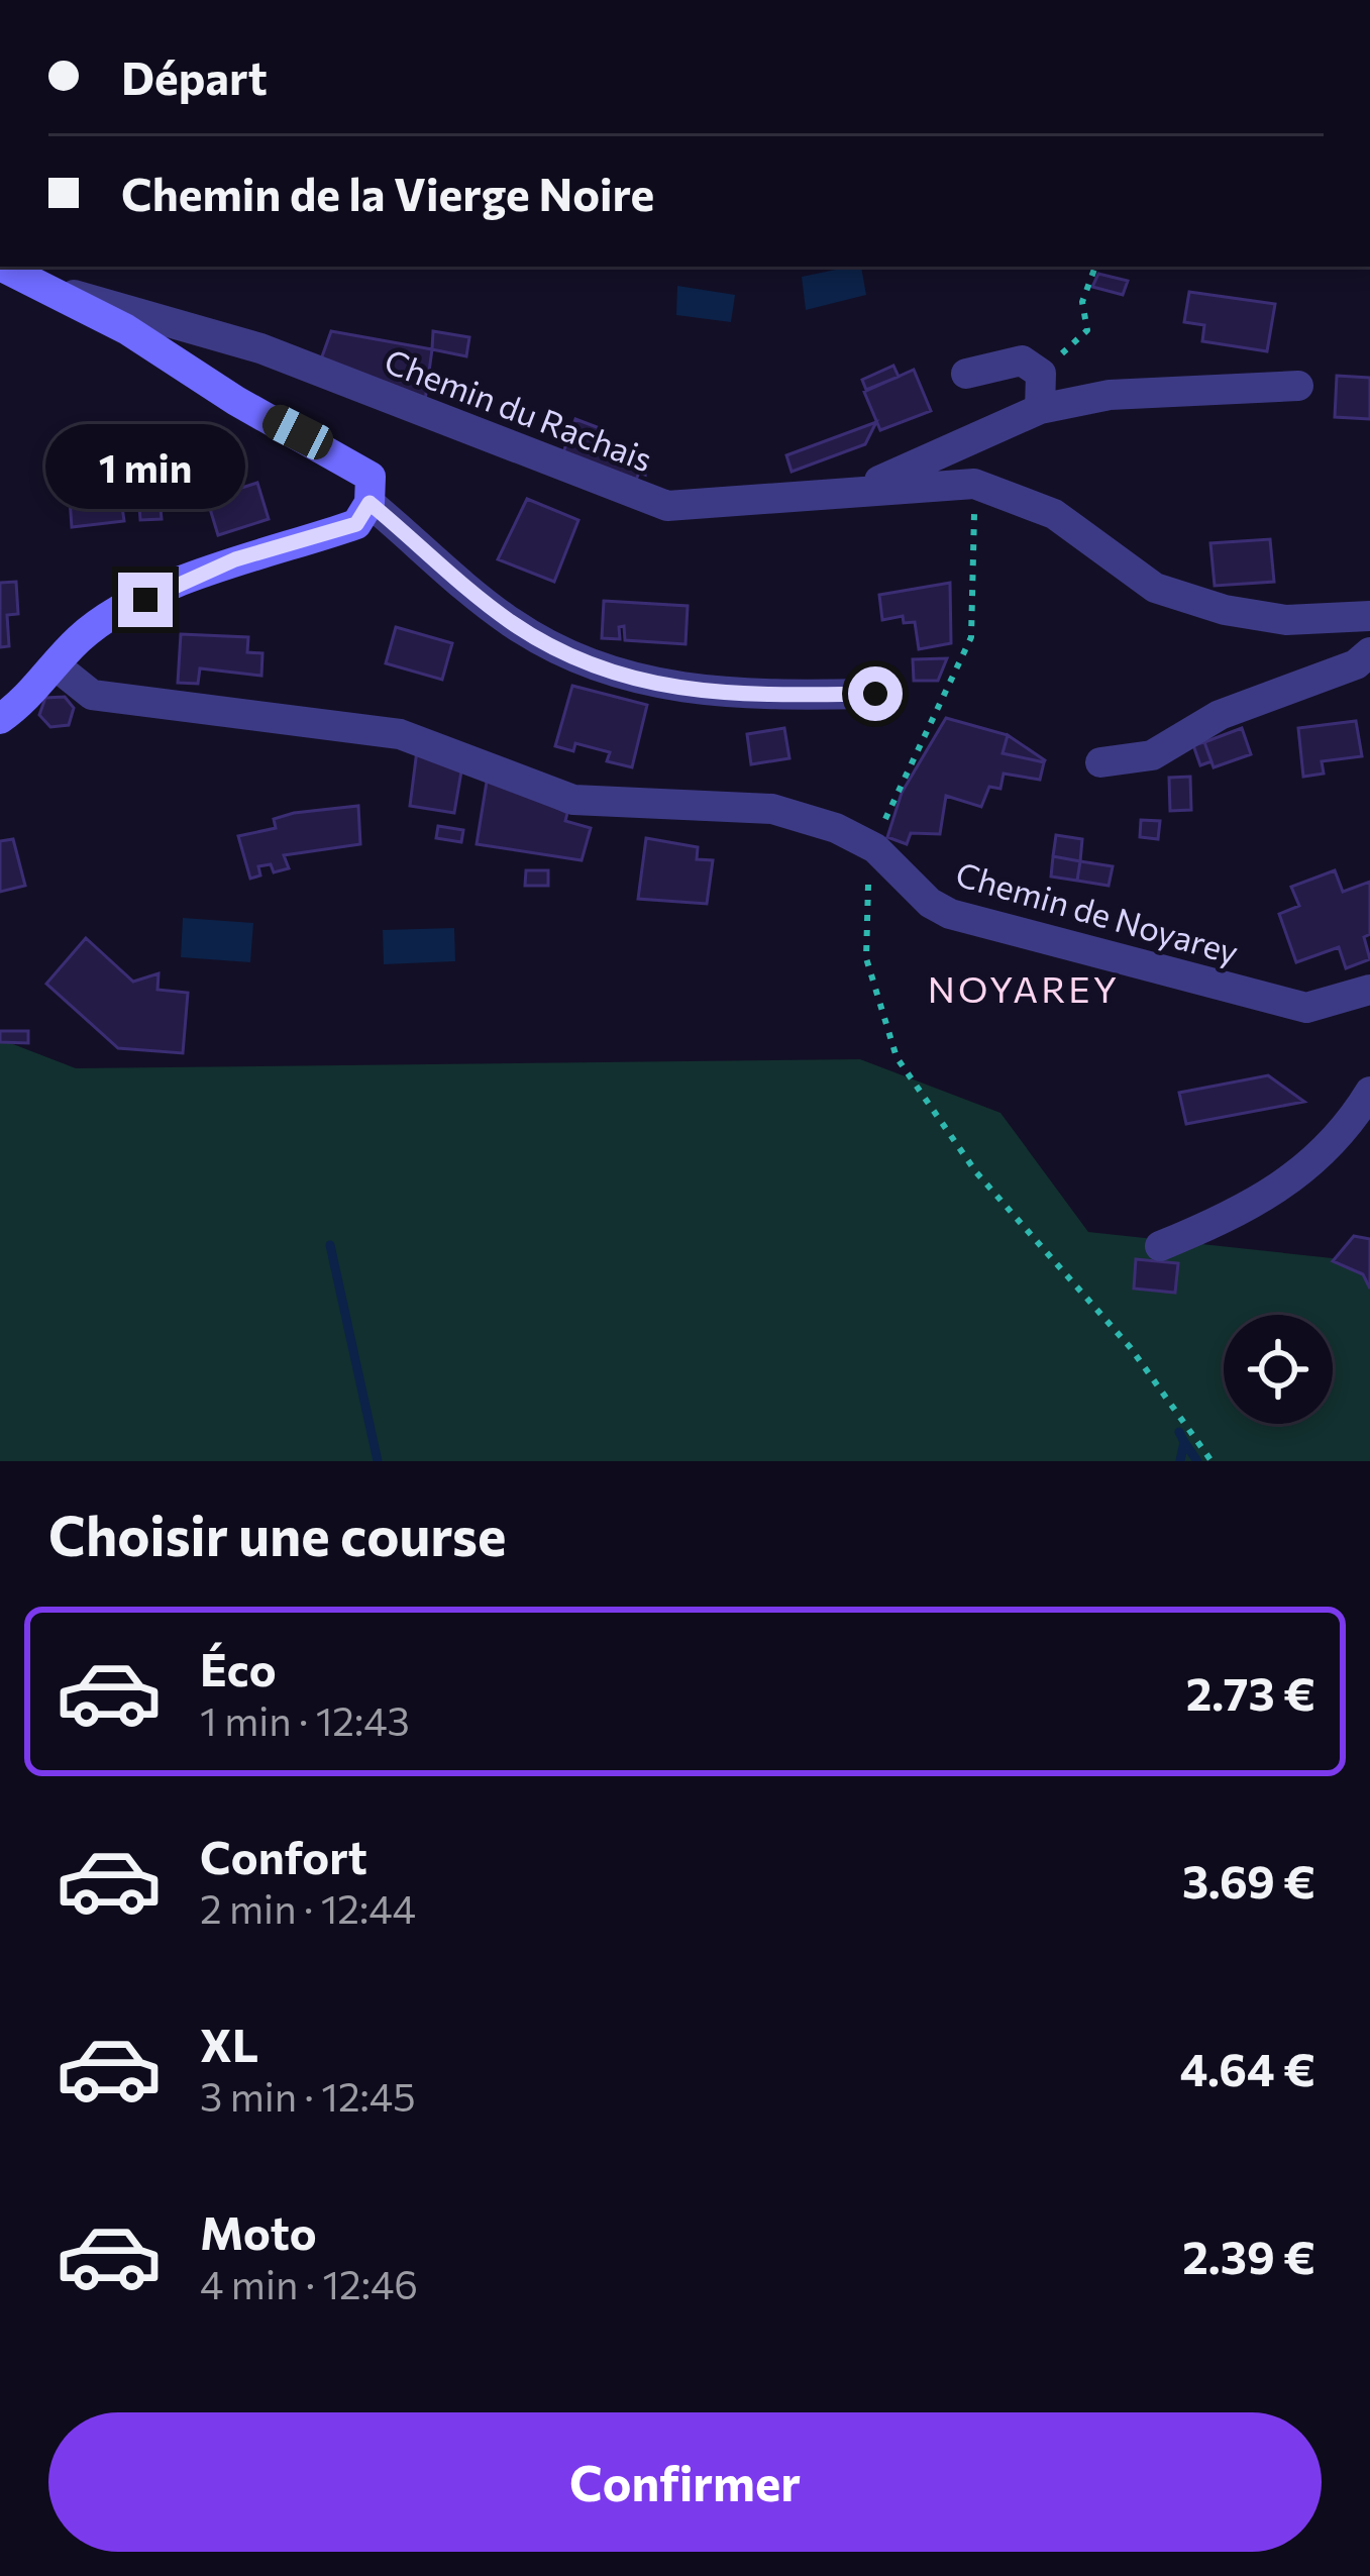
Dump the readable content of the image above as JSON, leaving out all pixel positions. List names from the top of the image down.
{
  "streets": {
    "street": ["Chemin du Rachais", "Chemin de Noyarey"]
  },
  "districts": ["NOYAREY"],
  "page": {
    "banner": ["Départ", "Chemin de la Vierge Noire"],
    "bubble": "1 min",
    "heading": "Choisir une course",
    "list": [
      {
        "name": "Éco",
        "note": "1 min · 12:43",
        "value": "2.73 €"
      },
      {
        "name": "Confort",
        "note": "2 min · 12:44",
        "value": "3.69 €"
      },
      {
        "name": "XL",
        "note": "3 min · 12:45",
        "value": "4.64 €"
      },
      {
        "name": "Moto",
        "note": "4 min · 12:46",
        "value": "2.39 €"
      }
    ],
    "buttons": "Confirmer"
  }
}
